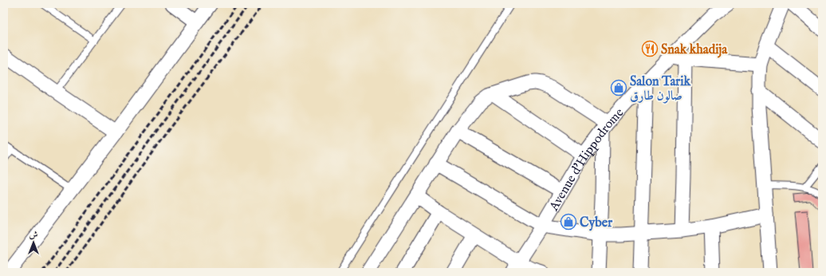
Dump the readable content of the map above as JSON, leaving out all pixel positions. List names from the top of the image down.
{
  "streets": {
    "street": ["Avenue d'Hippodrome"]
  },
  "places": {
    "restaurant": ["Snak khadija"],
    "shop": ["Salon Tarik صالون طارق", "Cyber"]
  },
  "north": "top"
}
